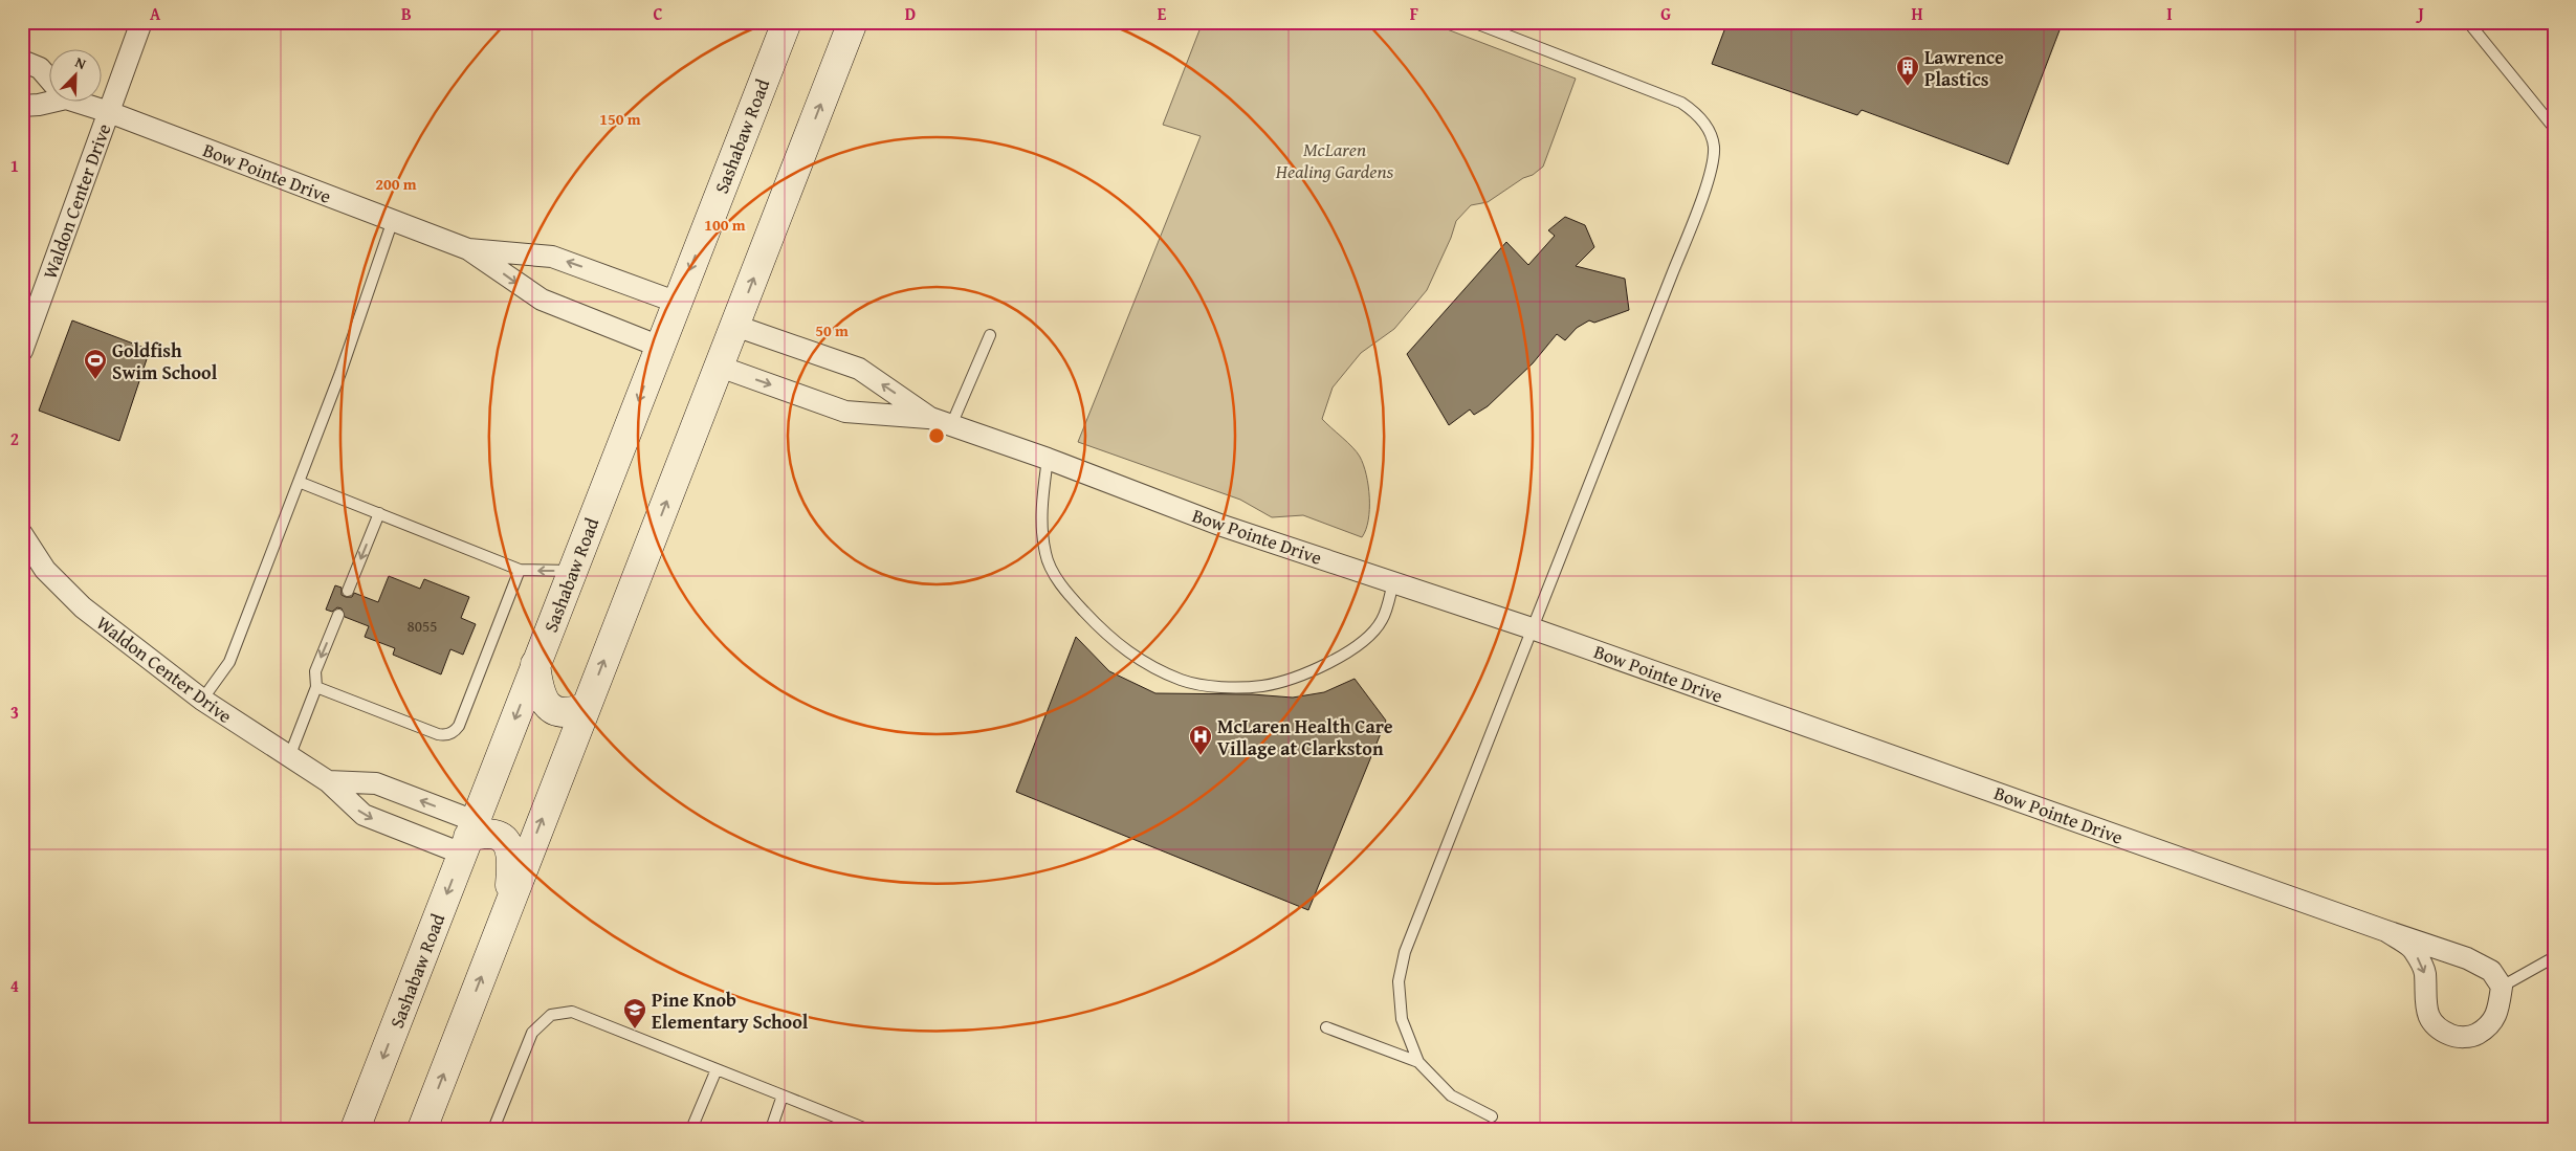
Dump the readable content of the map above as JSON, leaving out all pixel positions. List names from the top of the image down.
{
  "streets": {
    "main road": ["Sashabaw Road"],
    "street": ["Bow Pointe Drive", "Waldon Center Drive"]
  },
  "crossings": [
    ["Sashabaw Road", "Bow Pointe Drive"],
    ["Sashabaw Road", "Waldon Center Drive"],
    ["Bow Pointe Drive", "Waldon Center Drive"]
  ],
  "parks": ["McLaren Healing Gardens"],
  "places": {
    "building": ["Lawrence Plastics"],
    "sports": ["Goldfish Swim School"],
    "hospital": ["McLaren Health Care Village at Clarkston"],
    "school or university": ["Pine Knob Elementary School"]
  },
  "house_numbers": ["8055"],
  "north": "top right",
  "grid": {
    "columns": [
      "A",
      "B",
      "C",
      "D",
      "E",
      "F",
      "G",
      "H",
      "I",
      "J"
    ],
    "rows": [
      "1",
      "2",
      "3",
      "4"
    ]
  },
  "rings": [
    "150 m",
    "200 m",
    "100 m",
    "50 m"
  ]
}
